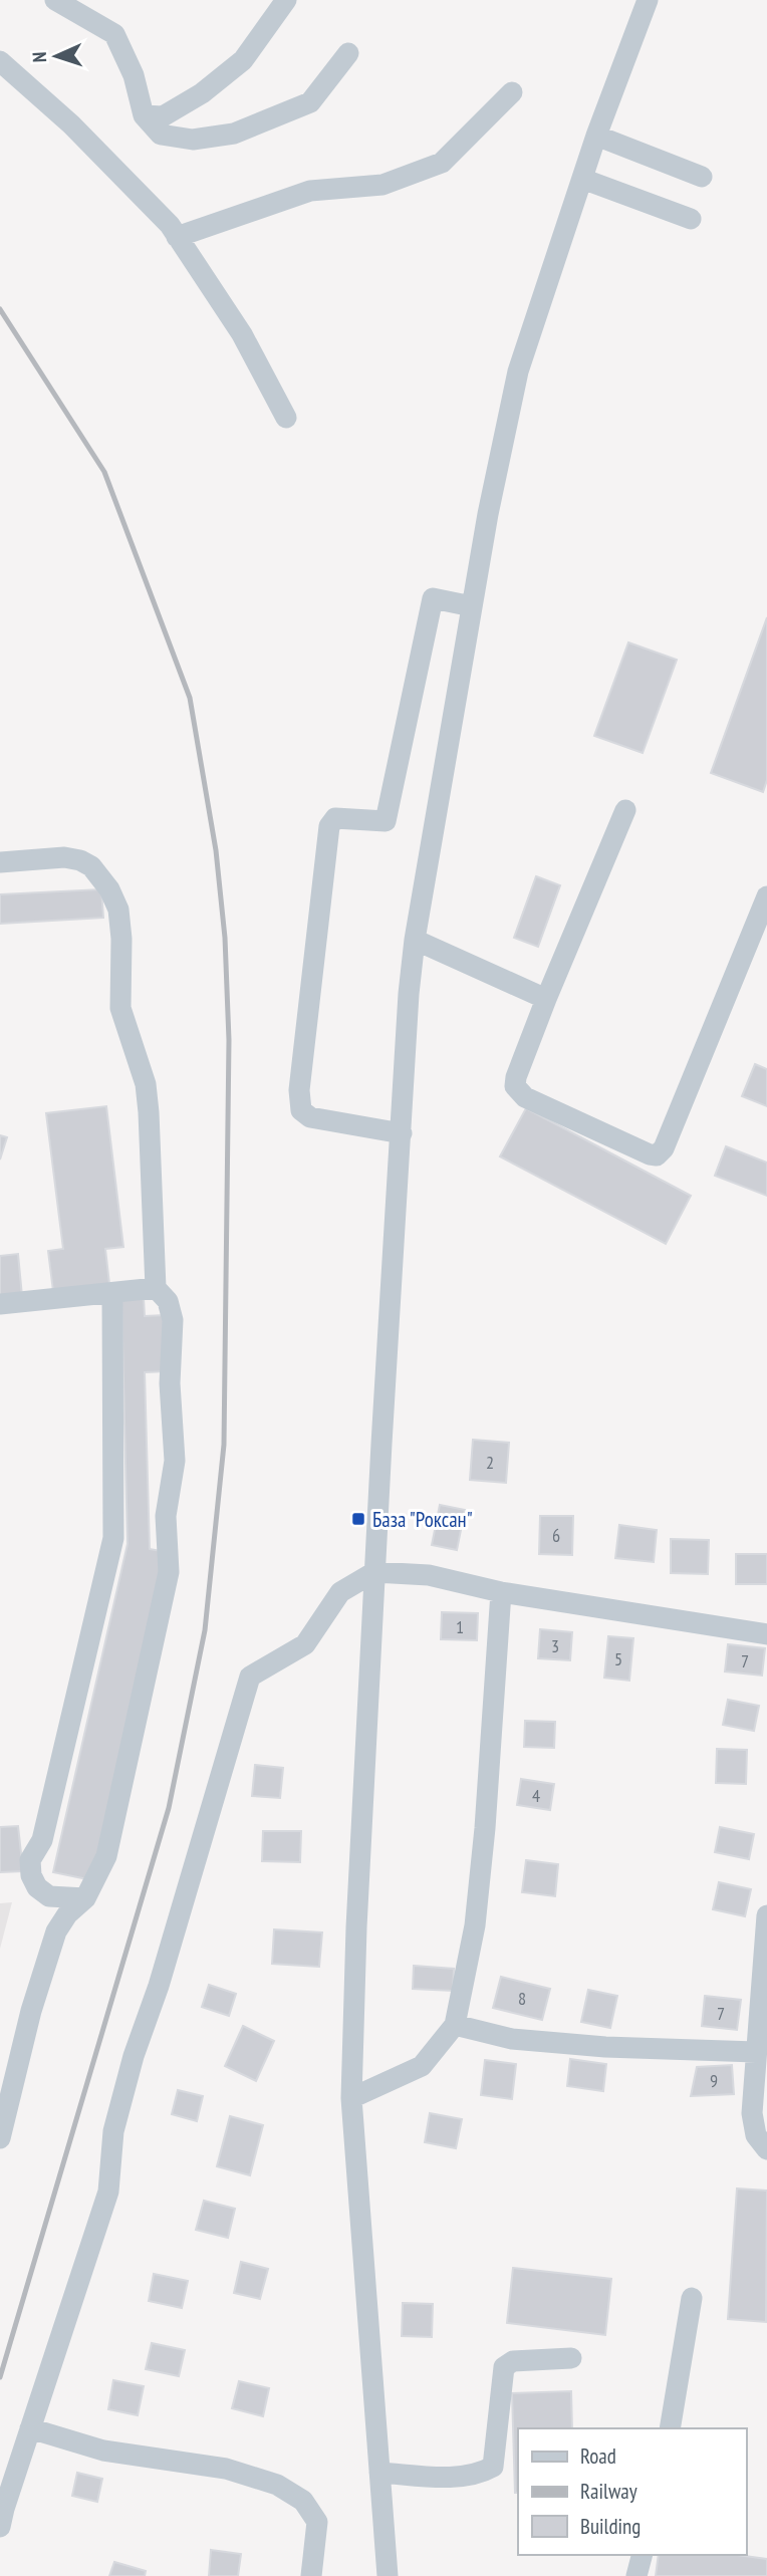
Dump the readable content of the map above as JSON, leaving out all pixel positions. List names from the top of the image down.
{
  "places": {
    "transit": ["База \"Роксан\""]
  },
  "house_numbers": [
    "2",
    "6",
    "1",
    "3",
    "5",
    "7",
    "4",
    "8",
    "7",
    "9"
  ],
  "legend": ["Road", "Railway", "Building"],
  "north": "left"
}
